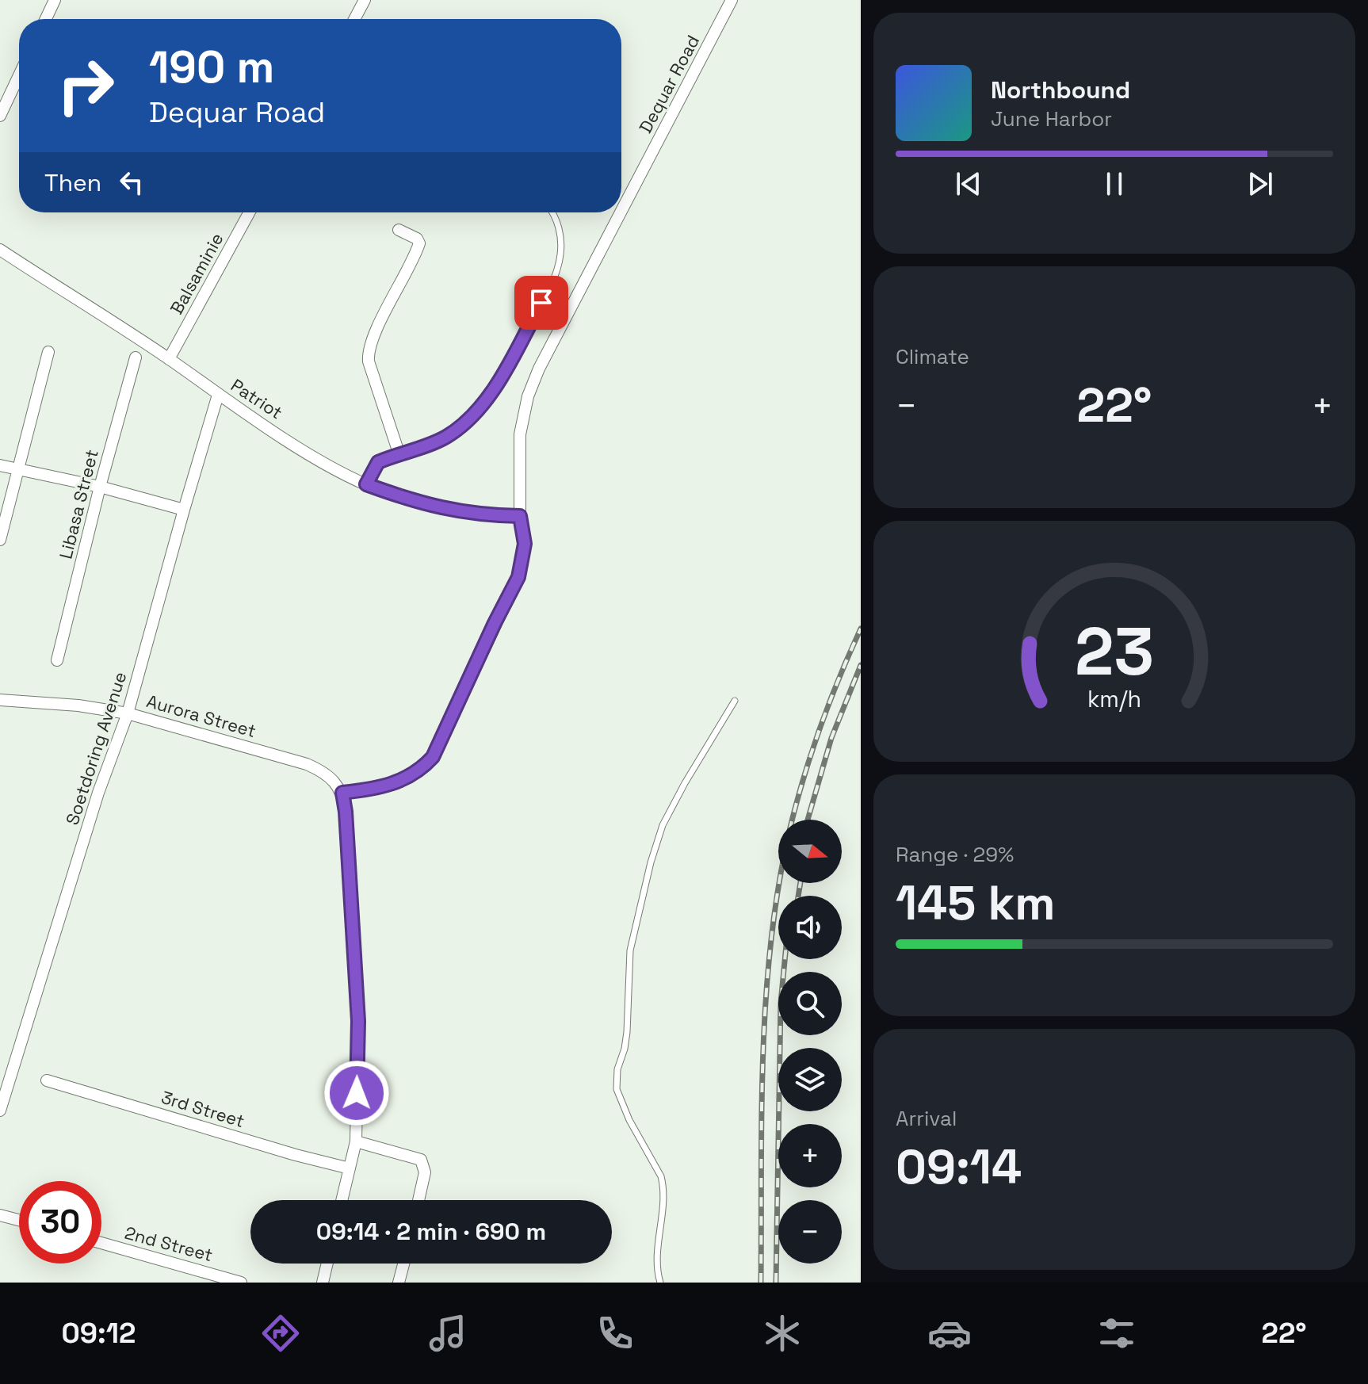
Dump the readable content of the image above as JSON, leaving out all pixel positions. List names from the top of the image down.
{
  "streets": {
    "street": [
      "Dequar Road",
      "Balsaminie",
      "Patriot",
      "Libasa Street",
      "Aurora Street",
      "Soetdoring Avenue",
      "3rd Street",
      "2nd Street"
    ]
  },
  "crossings": [
    ["Dequar Road", "Patriot"],
    ["Dequar Road", "Aurora Street"],
    ["Balsaminie", "Patriot"],
    ["Patriot", "Soetdoring Avenue"],
    ["Aurora Street", "Soetdoring Avenue"]
  ],
  "north": "right",
  "page": {
    "turn": ["190 m", "Dequar Road"],
    "song": ["Northbound", "June Harbor"],
    "then": "Then",
    "tile": [
      "Climate",
      ["Range · 29%", "145 km"],
      ["Arrival", "09:14"]
    ],
    "heat": ["−", "22°", "+"],
    "map_buttons": ["+", "−"],
    "limit": "30",
    "trip": "09:14 · 2 min · 690 m",
    "tabs": ["09:12", "22°"],
    "gauge": ["23", "km/h"]
  }
}
